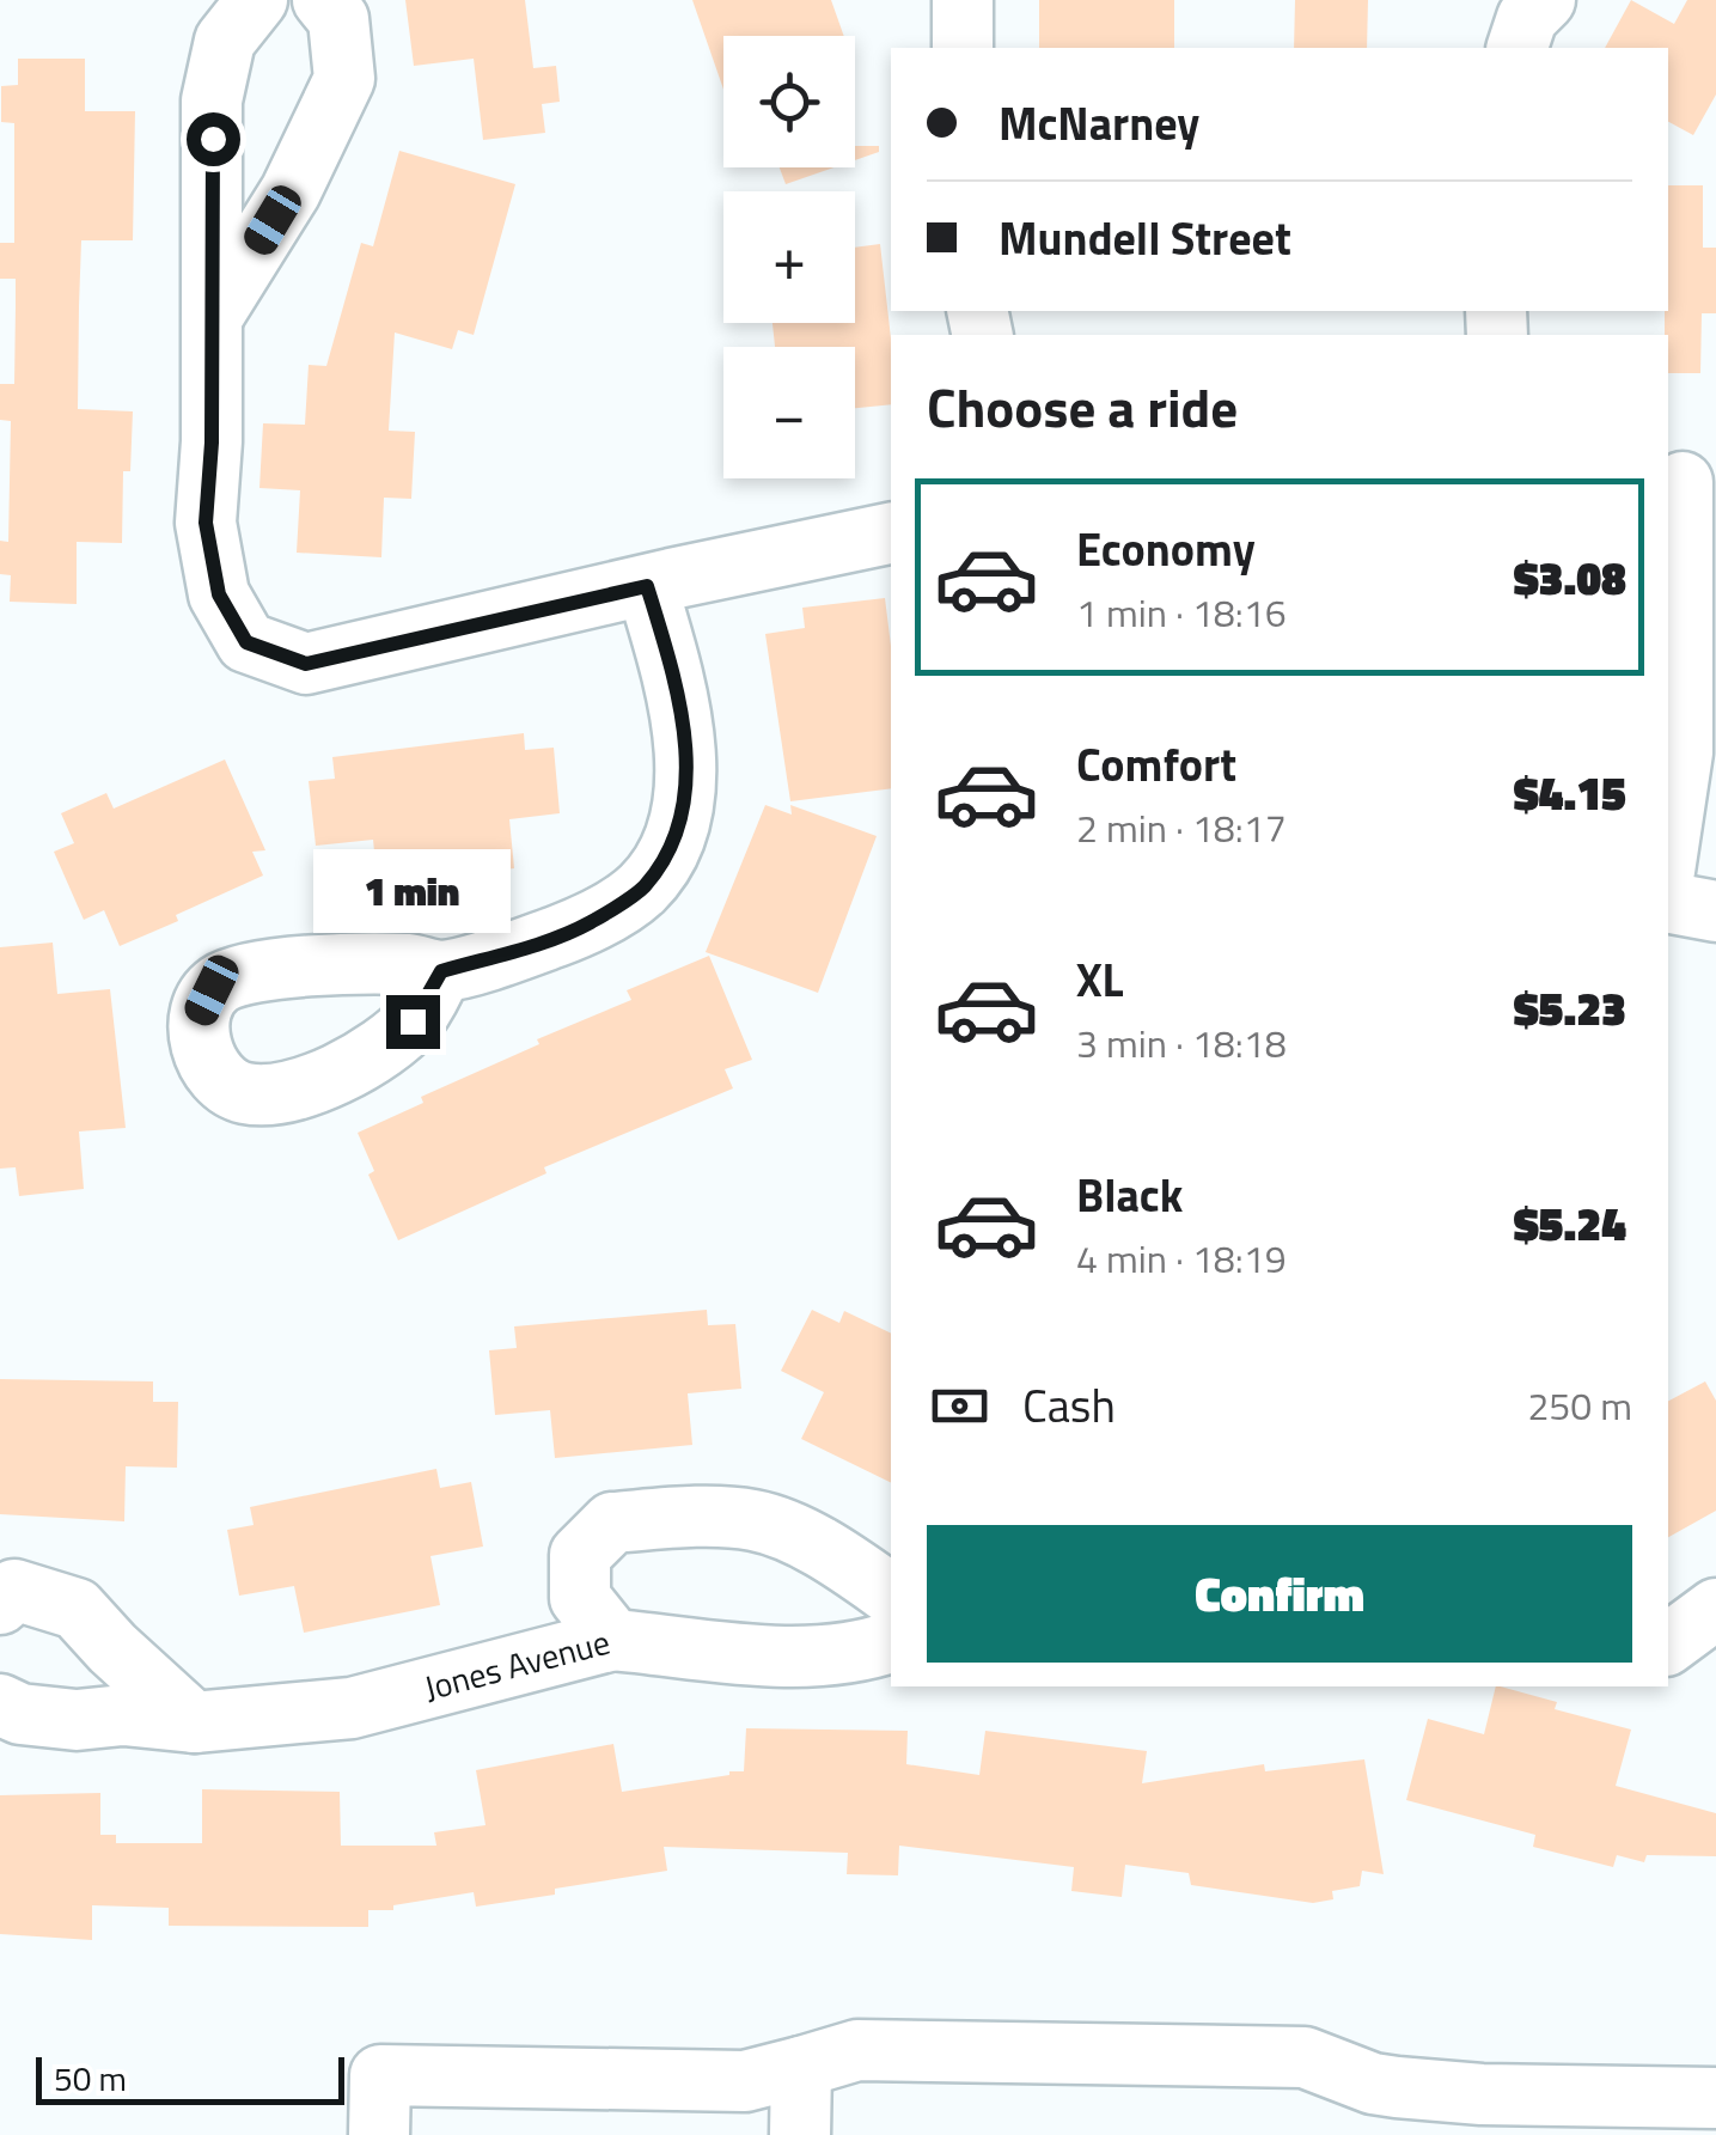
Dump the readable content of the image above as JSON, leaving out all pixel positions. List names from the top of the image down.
{
  "streets": {
    "street": ["Jones Avenue"]
  },
  "scale_bar": "50 m",
  "page": {
    "map_buttons": ["+", "−"],
    "banner": ["McNarney", "Mundell Street"],
    "heading": "Choose a ride",
    "list": [
      {
        "name": "Economy",
        "note": "1 min · 18:16",
        "value": "$3.08"
      },
      {
        "name": "Comfort",
        "note": "2 min · 18:17",
        "value": "$4.15"
      },
      {
        "name": "XL",
        "note": "3 min · 18:18",
        "value": "$5.23"
      },
      {
        "name": "Black",
        "note": "4 min · 18:19",
        "value": "$5.24"
      }
    ],
    "bubble": "1 min",
    "pay": ["Cash", "250 m"],
    "buttons": "Confirm",
    "scale": "50 m"
  }
}
